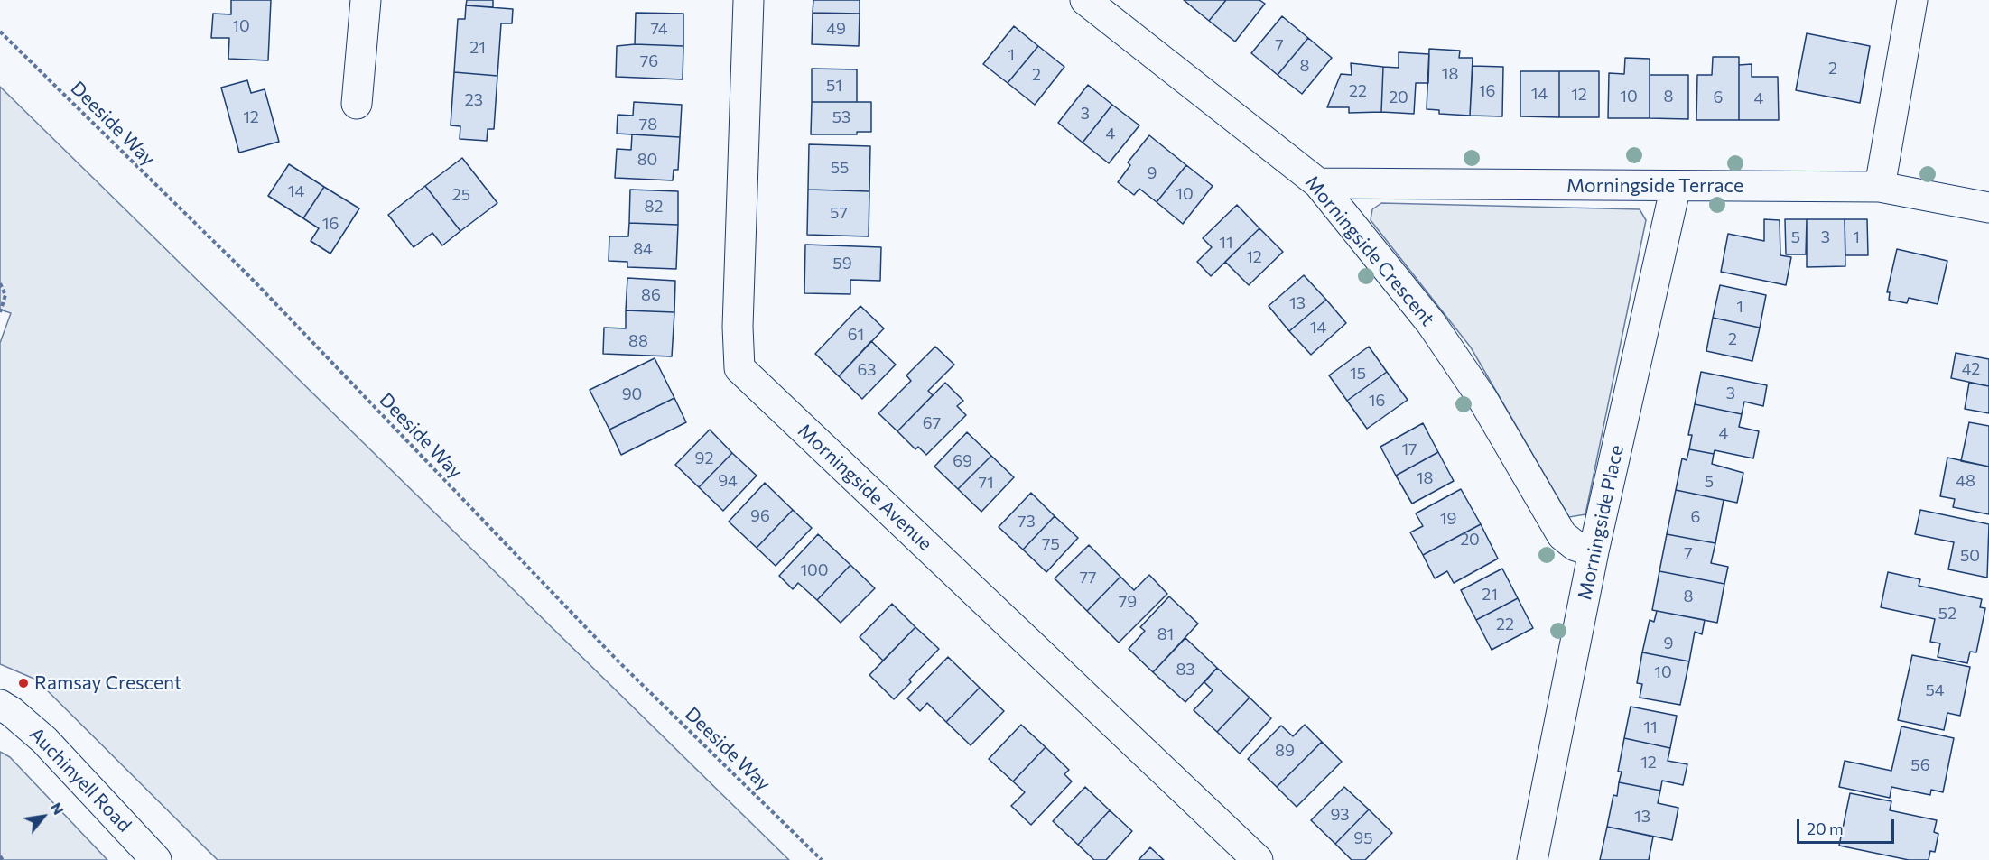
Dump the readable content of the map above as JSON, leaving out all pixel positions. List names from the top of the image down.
{
  "streets": {
    "street": [
      "Morningside Terrace",
      "Morningside Crescent",
      "Morningside Avenue",
      "Morningside Place",
      "Auchinyell Road"
    ],
    "path": ["Deeside Way"]
  },
  "crossings": [
    ["Morningside Terrace", "Morningside Crescent"],
    ["Morningside Terrace", "Morningside Place"],
    ["Morningside Crescent", "Morningside Place"]
  ],
  "places": ["Ramsay Crescent"],
  "house_numbers": [
    "10",
    "74",
    "49",
    "7",
    "21",
    "1",
    "76",
    "8",
    "2",
    "18",
    "2",
    "51",
    "22",
    "16",
    "14",
    "12",
    "10",
    "8",
    "20",
    "6",
    "4",
    "23",
    "3",
    "12",
    "53",
    "78",
    "4",
    "80",
    "55",
    "9",
    "14",
    "10",
    "25",
    "82",
    "57",
    "16",
    "5",
    "3",
    "1",
    "11",
    "84",
    "12",
    "59",
    "86",
    "13",
    "1",
    "14",
    "61",
    "2",
    "88",
    "42",
    "63",
    "15",
    "3",
    "90",
    "16",
    "67",
    "4",
    "17",
    "92",
    "69",
    "18",
    "94",
    "48",
    "5",
    "71",
    "96",
    "6",
    "19",
    "73",
    "20",
    "75",
    "7",
    "50",
    "100",
    "77",
    "21",
    "8",
    "79",
    "52",
    "22",
    "81",
    "9",
    "83",
    "10",
    "54",
    "11",
    "89",
    "12",
    "56",
    "93",
    "13",
    "95"
  ],
  "scale_bar": "20 m",
  "north": "top right"
}
